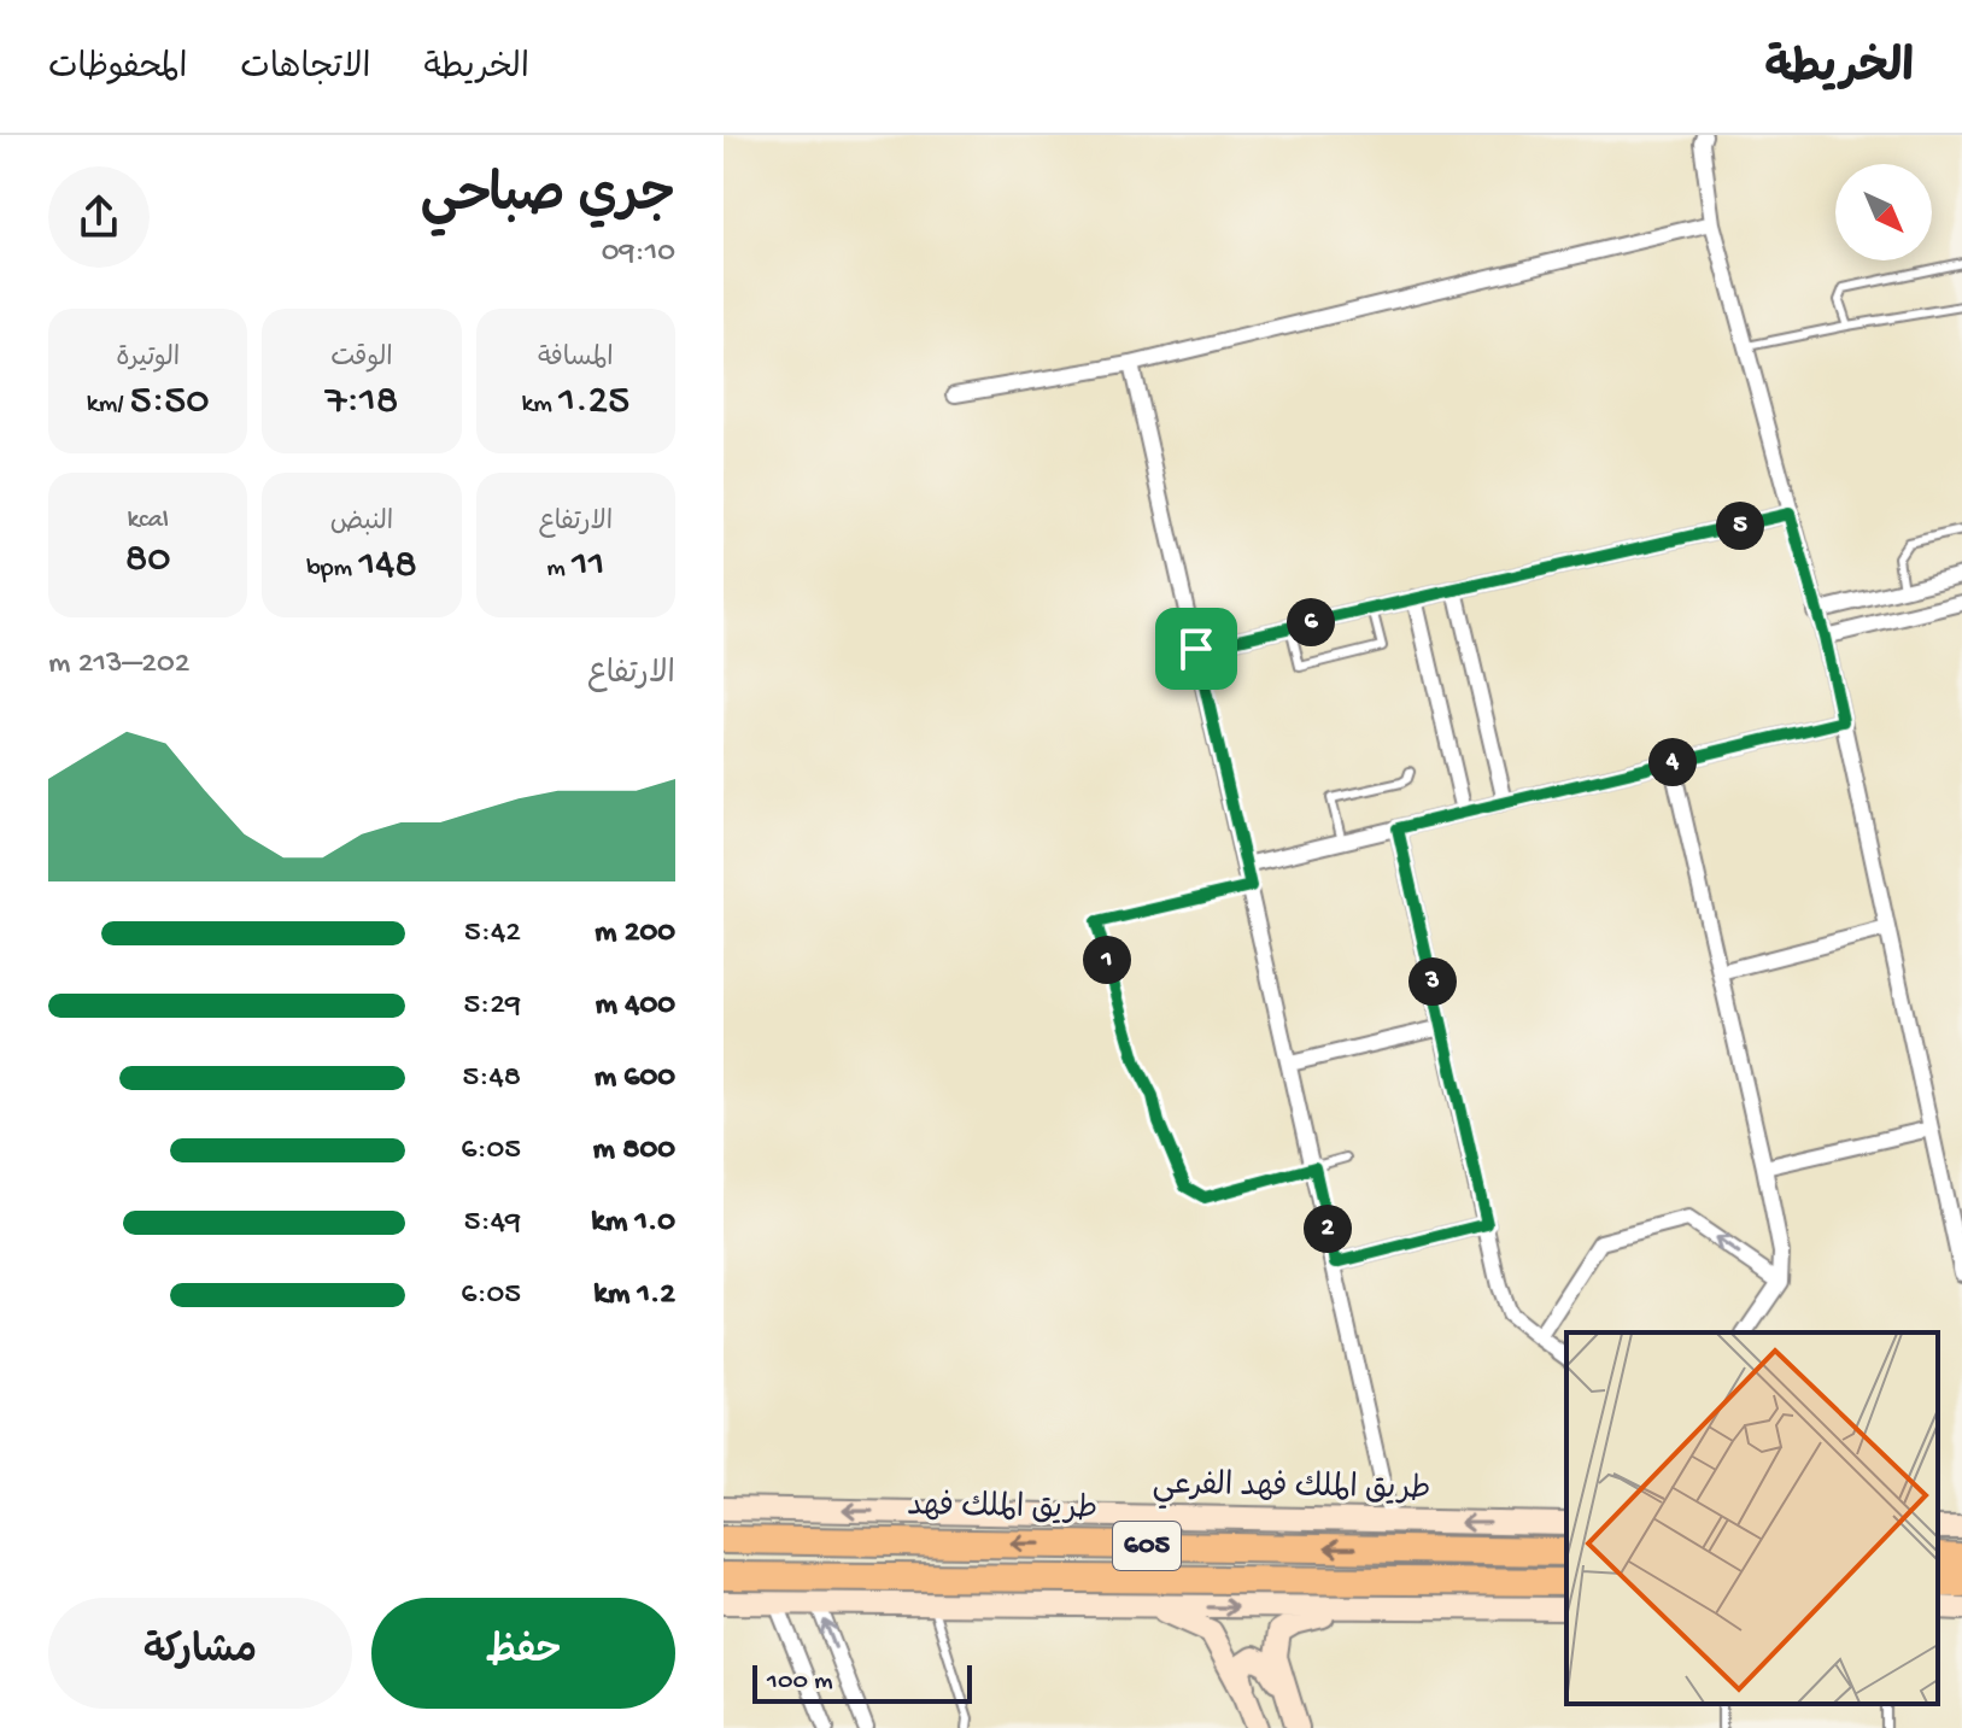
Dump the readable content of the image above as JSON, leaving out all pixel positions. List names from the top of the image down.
{
  "streets": {
    "highway": ["طريق الملك فهد", "605"],
    "main road": ["طريق الملك فهد الفرعي"]
  },
  "scale_bar": "100 m",
  "north": "bottom right",
  "page": {
    "header": "الخريطة",
    "nav": ["الخريطة", "الاتجاهات", "المحفوظات"],
    "heading": ["جري صباحي", "09:10"],
    "stats": [
      ["المسافة", "1.25 km"],
      ["الوقت", "7:18"],
      ["الوتيرة", "5:50 /km"],
      ["الارتفاع", "11 m"],
      ["النبض", "148 bpm"],
      ["kcal", "80"]
    ],
    "pins": [
      "5",
      "6",
      "4",
      "1",
      "3",
      "2"
    ],
    "chart": ["الارتفاع", "202–213 m"],
    "list": [
      {
        "name": "200 m",
        "note": "5:42"
      },
      {
        "name": "400 m",
        "note": "5:29"
      },
      {
        "name": "600 m",
        "note": "5:48"
      },
      {
        "name": "800 m",
        "note": "6:05"
      },
      {
        "name": "1.0 km",
        "note": "5:49"
      },
      {
        "name": "1.2 km",
        "note": "6:05"
      }
    ],
    "buttons": ["حفظ", "مشاركة"],
    "scale": "100 m"
  }
}
